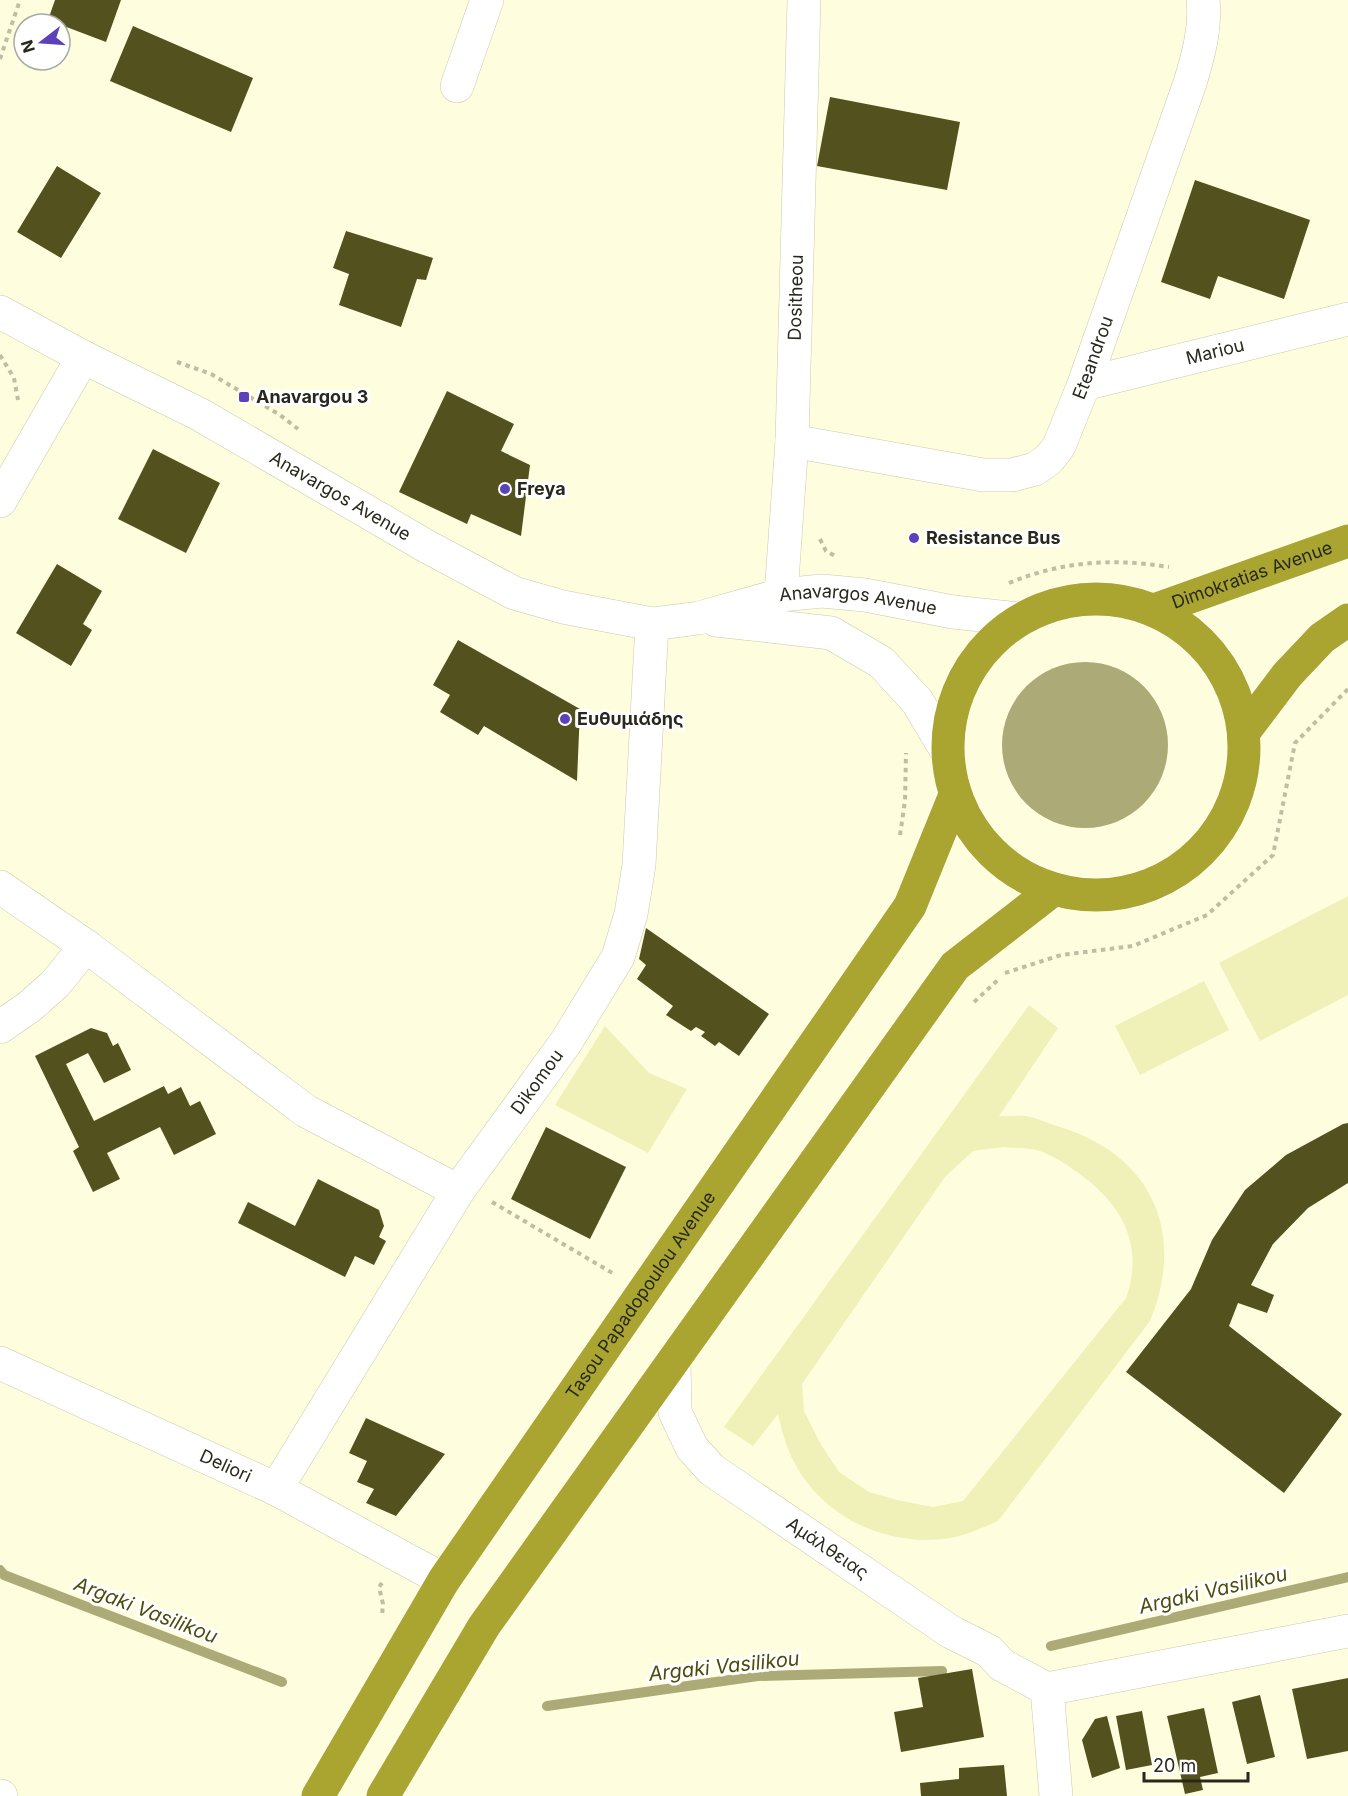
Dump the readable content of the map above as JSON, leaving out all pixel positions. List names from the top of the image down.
{
  "streets": {
    "highway": ["Dimokratias Avenue", "Tasou Papadopoulou Avenue"],
    "street": [
      "Dositheou",
      "Mariou",
      "Eteandrou",
      "Anavargos Avenue",
      "Dikomou",
      "Deliori",
      "Αμάλθειας"
    ]
  },
  "crossings": [
    ["Dositheou", "Eteandrou"],
    ["Dositheou", "Anavargos Avenue"],
    ["Mariou", "Eteandrou"],
    ["Anavargos Avenue", "Dikomou"],
    ["Dikomou", "Deliori"],
    ["Tasou Papadopoulou Avenue", "Deliori"]
  ],
  "water": ["Argaki Vasilikou"],
  "places": {
    "transit": ["Anavargou 3"],
    "other": ["Freya", "Resistance Bus", "Ευθυμιάδης"]
  },
  "scale_bar": "20 m",
  "north": "left"
}
